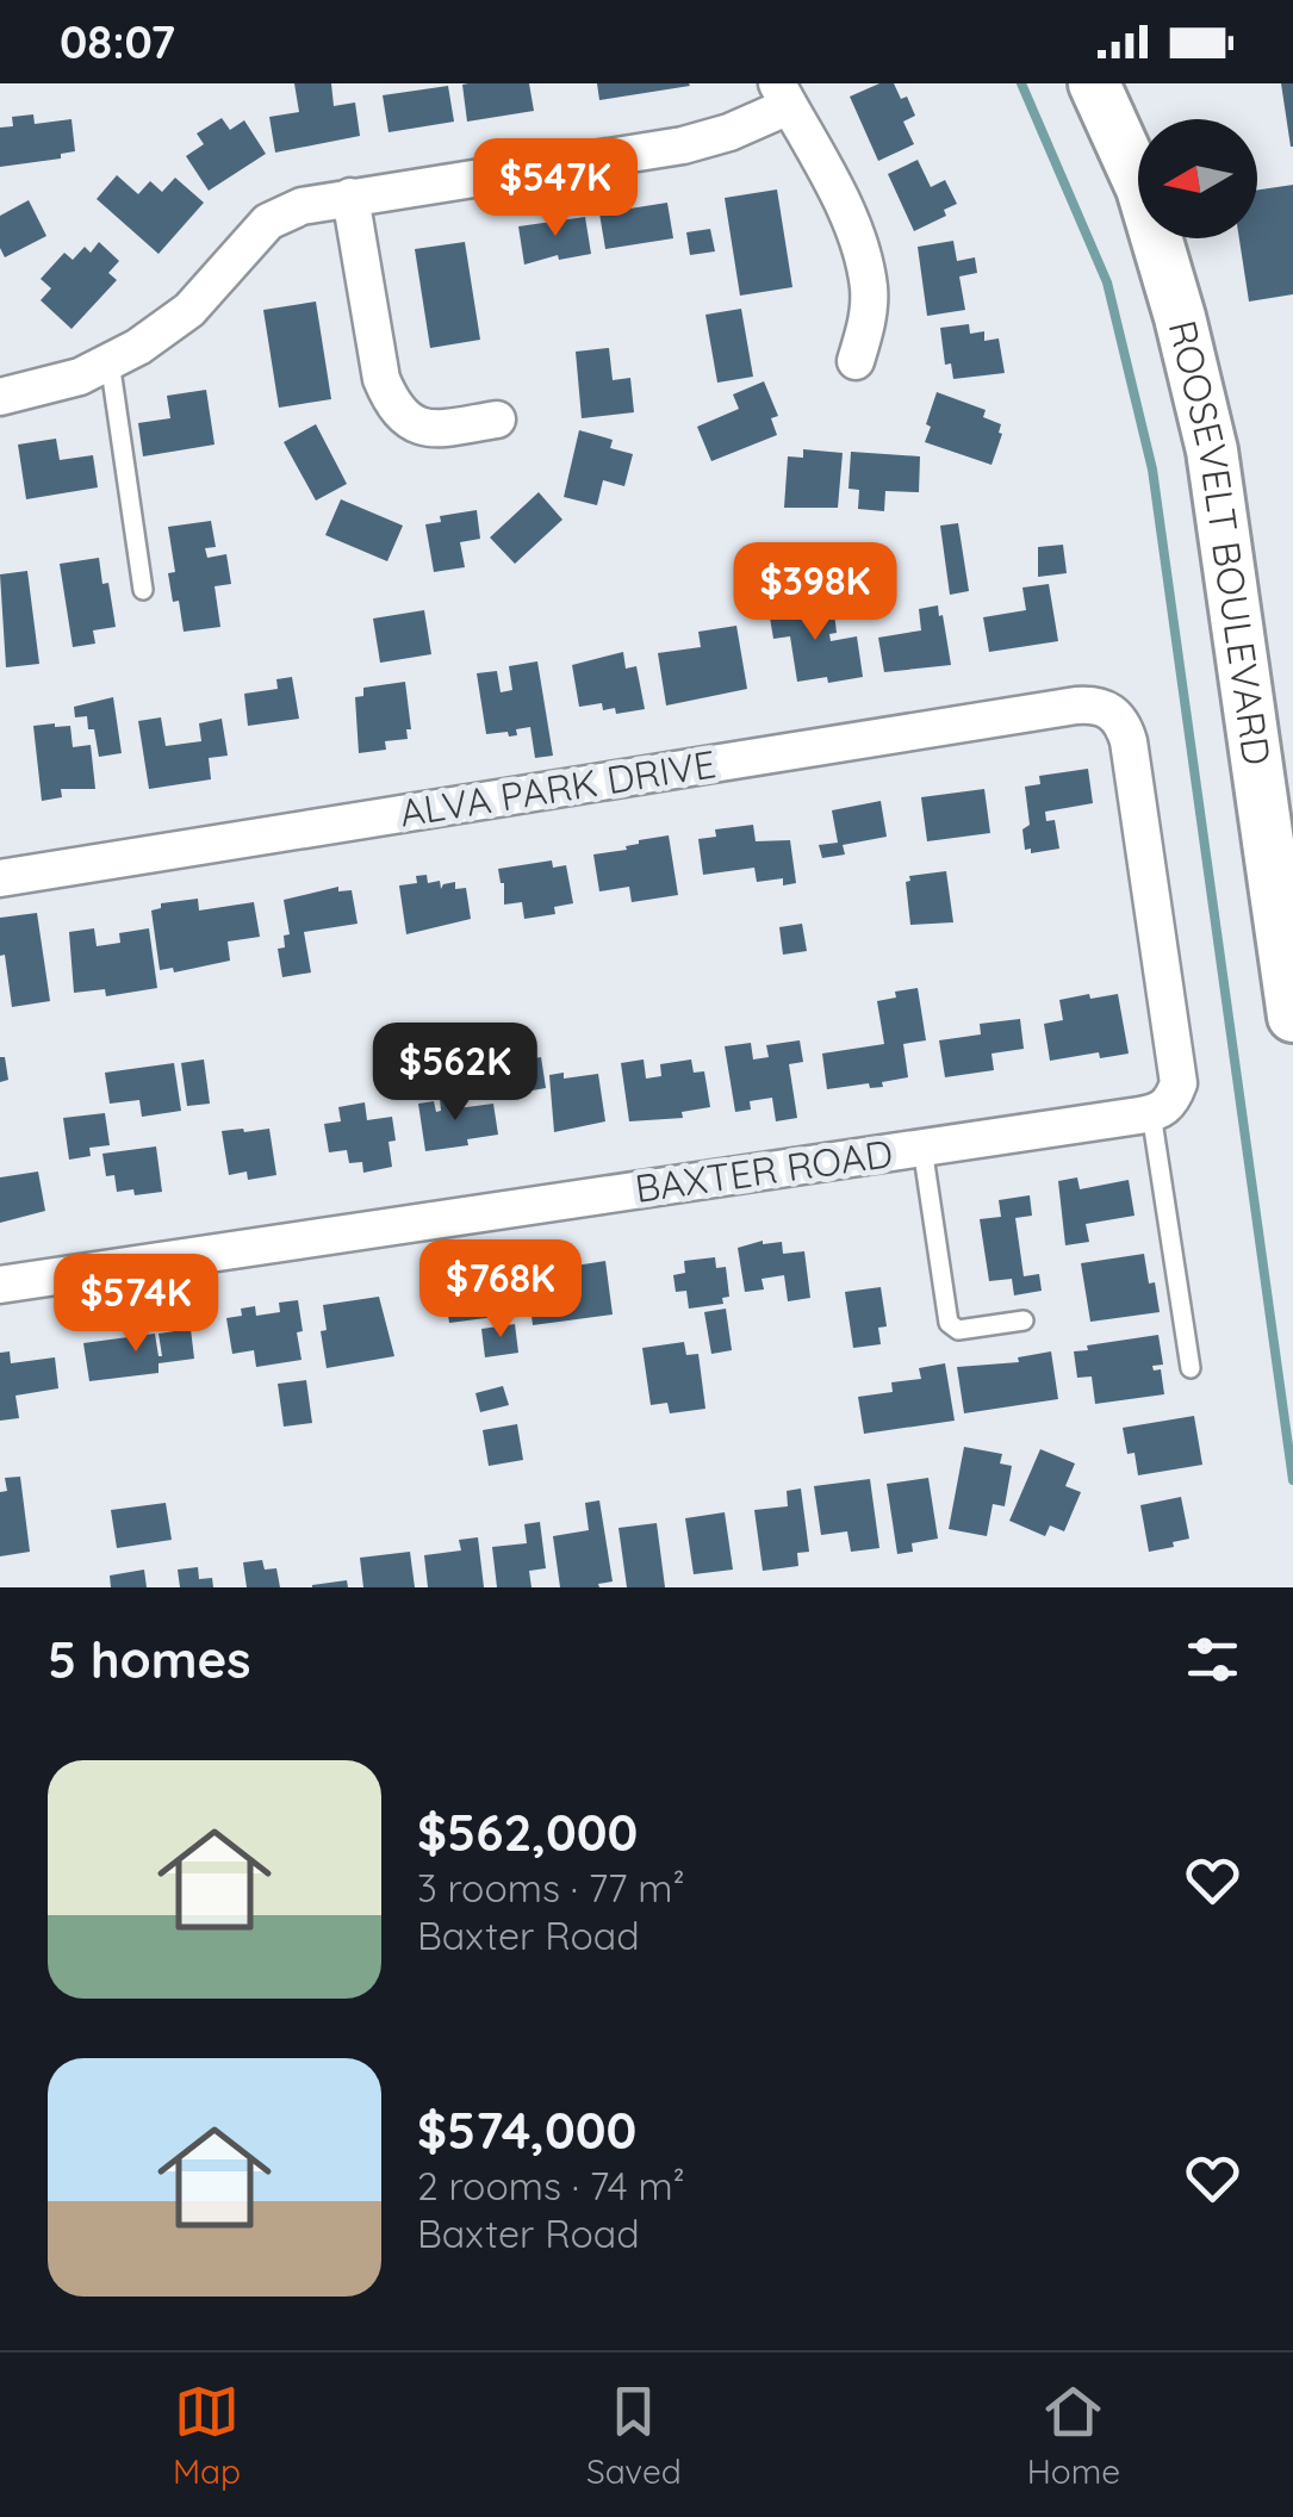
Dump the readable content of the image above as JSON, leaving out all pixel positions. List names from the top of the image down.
{
  "streets": {
    "main road": ["ROOSEVELT BOULEVARD"],
    "street": ["ALVA PARK DRIVE", "BAXTER ROAD"]
  },
  "crossings": [
    ["ALVA PARK DRIVE", "BAXTER ROAD"]
  ],
  "north": "left",
  "page": {
    "status": "08:07",
    "price": [
      "$547K",
      "$398K",
      "$562K",
      "$768K",
      "$574K"
    ],
    "heading": "5 homes",
    "list": [
      {
        "name": "$562,000",
        "note": "3 rooms · 77 m² · Baxter Road"
      },
      {
        "name": "$574,000",
        "note": "2 rooms · 74 m² · Baxter Road"
      }
    ],
    "tabs": ["Map", "Saved", "Home"]
  }
}
